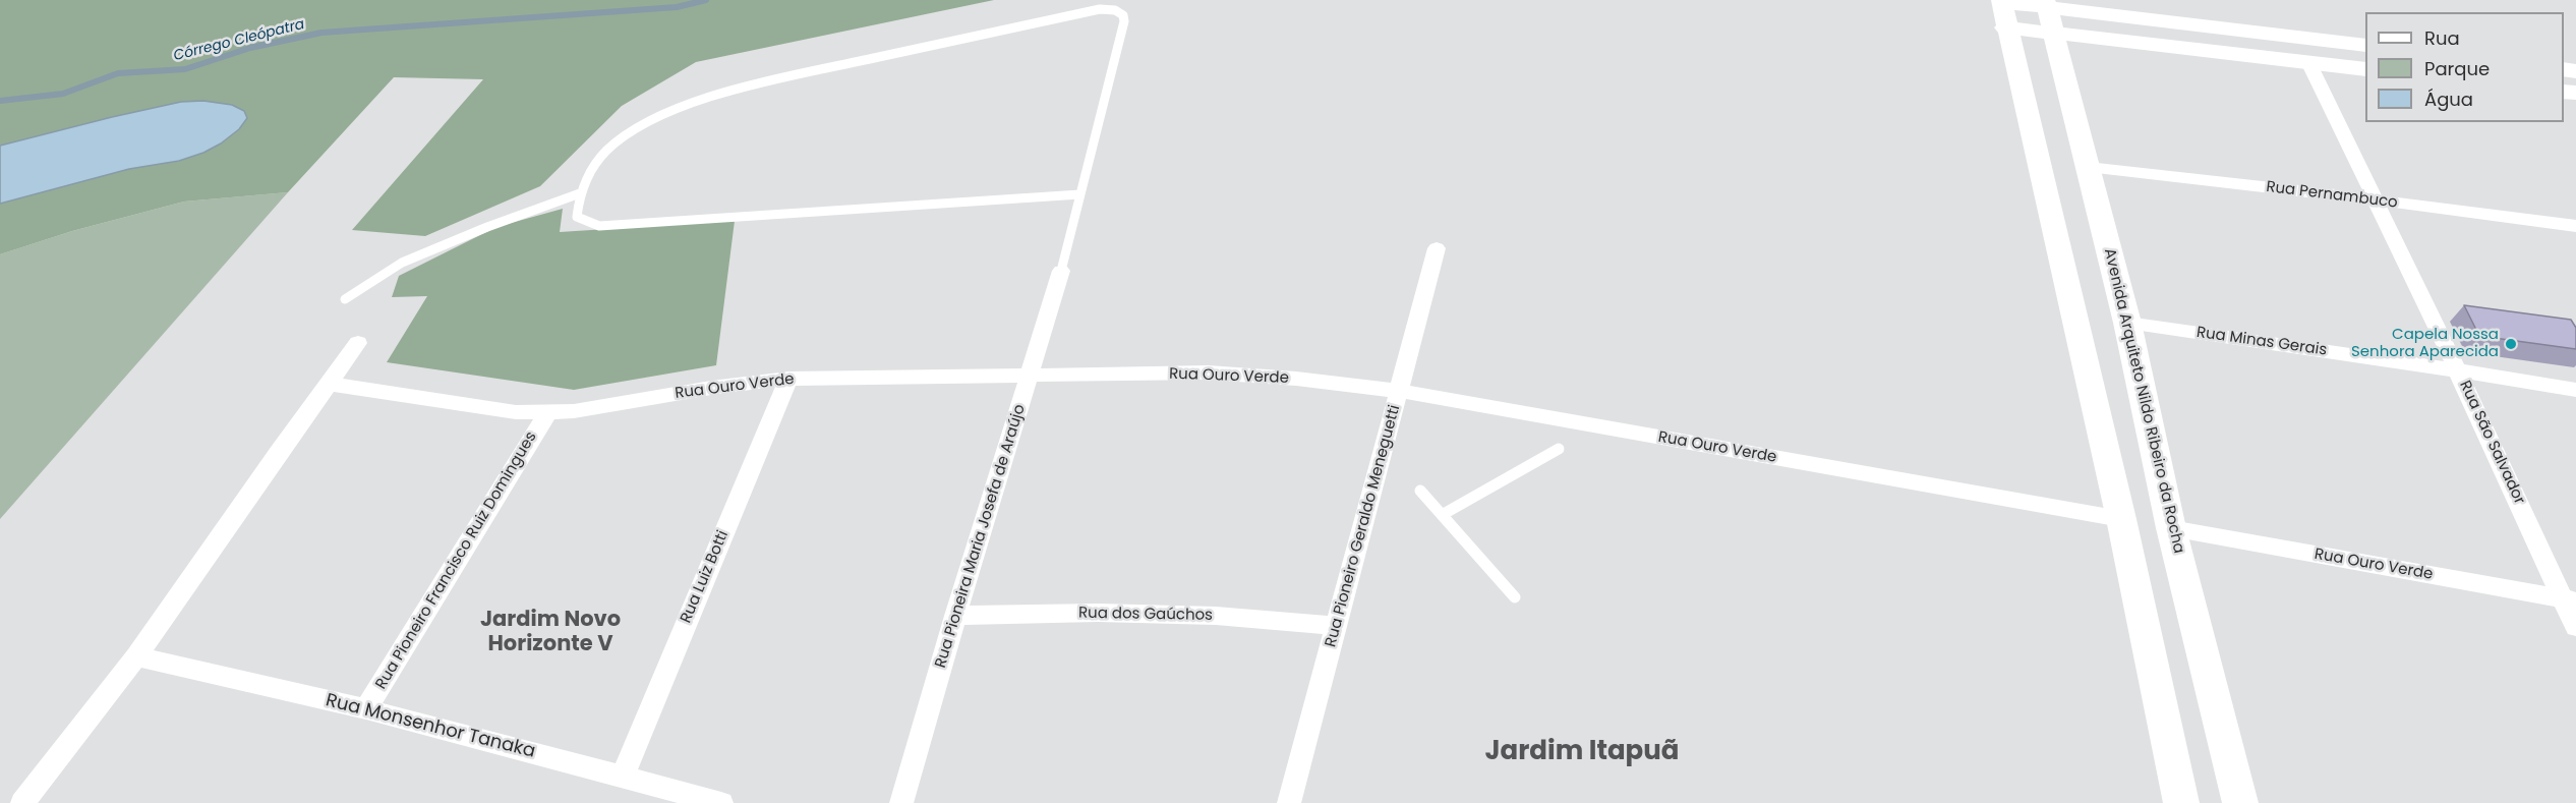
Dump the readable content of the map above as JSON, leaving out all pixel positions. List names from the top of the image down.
{
  "streets": {
    "main road": ["Avenida Arquiteto Nildo Ribeiro da Rocha"],
    "street": [
      "Rua Pernambuco",
      "Rua Minas Gerais",
      "Rua Ouro Verde",
      "Rua São Salvador",
      "Rua Pioneiro Geraldo Meneguetti",
      "Rua Pioneira Maria Josefa de Araújo",
      "Rua Pioneiro Francisco Ruiz Domingues",
      "Rua Luiz Botti",
      "Rua dos Gaúchos",
      "Rua Monsenhor Tanaka"
    ]
  },
  "crossings": [
    ["Rua Pernambuco", "Avenida Arquiteto Nildo Ribeiro da Rocha"],
    ["Rua Pernambuco", "Rua São Salvador"],
    ["Rua Minas Gerais", "Avenida Arquiteto Nildo Ribeiro da Rocha"],
    ["Rua Minas Gerais", "Rua São Salvador"],
    ["Rua Ouro Verde", "Avenida Arquiteto Nildo Ribeiro da Rocha"],
    ["Rua Ouro Verde", "Rua São Salvador"],
    ["Rua Ouro Verde", "Rua Pioneiro Geraldo Meneguetti"],
    ["Rua Ouro Verde", "Rua Pioneira Maria Josefa de Araújo"],
    ["Rua Ouro Verde", "Rua Pioneiro Francisco Ruiz Domingues"],
    ["Rua Ouro Verde", "Rua Luiz Botti"],
    ["Rua Pioneiro Geraldo Meneguetti", "Rua dos Gaúchos"],
    ["Rua Pioneira Maria Josefa de Araújo", "Rua dos Gaúchos"],
    ["Rua Pioneiro Francisco Ruiz Domingues", "Rua Monsenhor Tanaka"],
    ["Rua Luiz Botti", "Rua Monsenhor Tanaka"]
  ],
  "districts": ["Jardim Novo Horizonte V", "Jardim Itapuã"],
  "water": ["Córrego Cleópatra"],
  "places": ["Capela Nossa Senhora Aparecida"],
  "legend": ["Rua", "Parque", "Água"]
}
